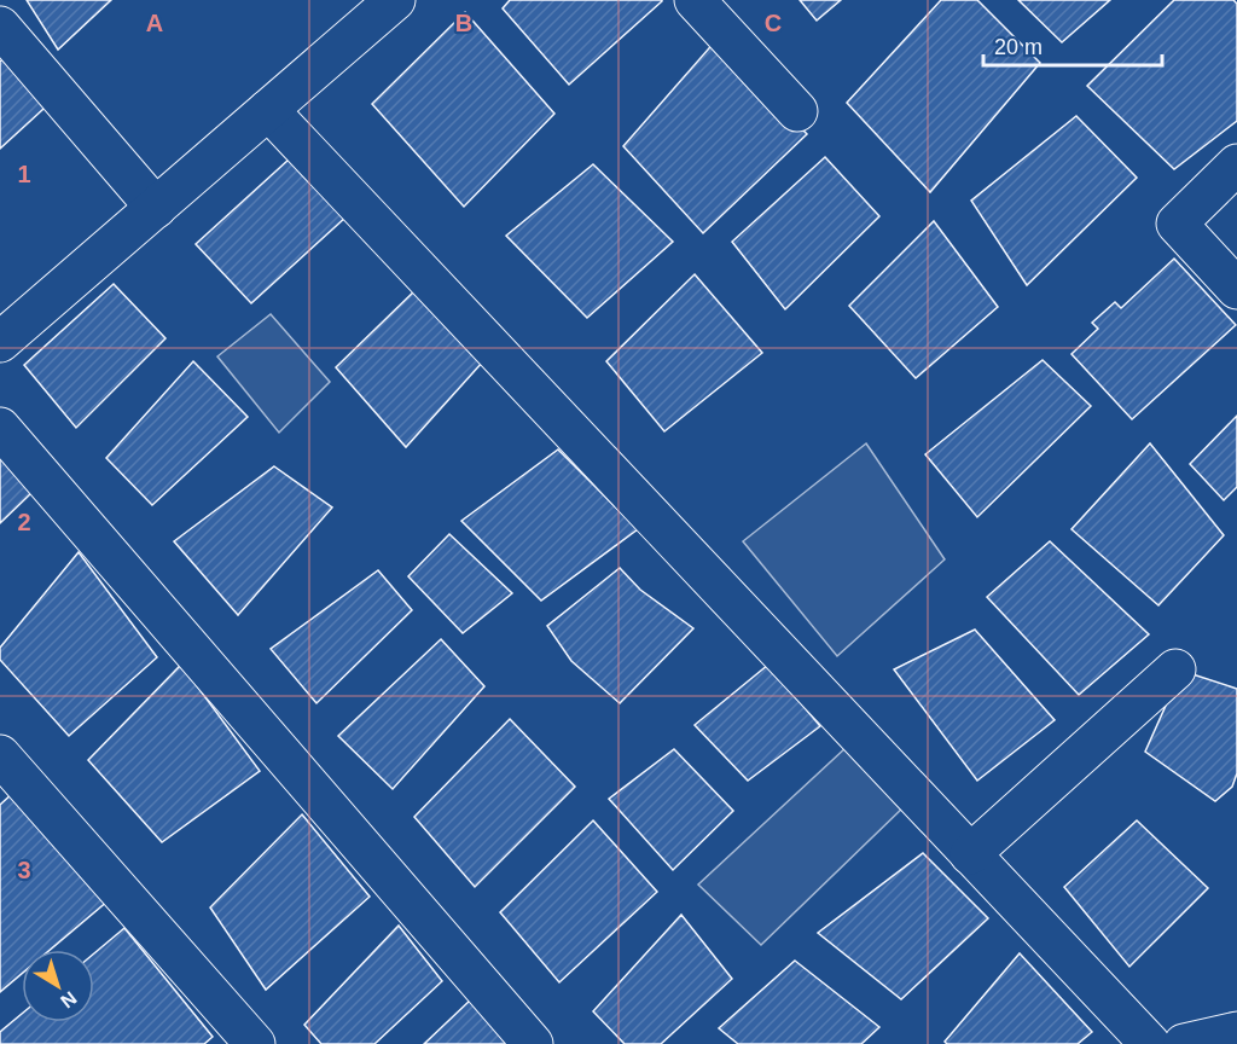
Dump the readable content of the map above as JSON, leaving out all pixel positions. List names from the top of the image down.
{
  "scale_bar": "20 m",
  "north": "bottom right",
  "grid": {
    "columns": ["A", "B", "C"],
    "rows": ["1", "2", "3"]
  }
}
